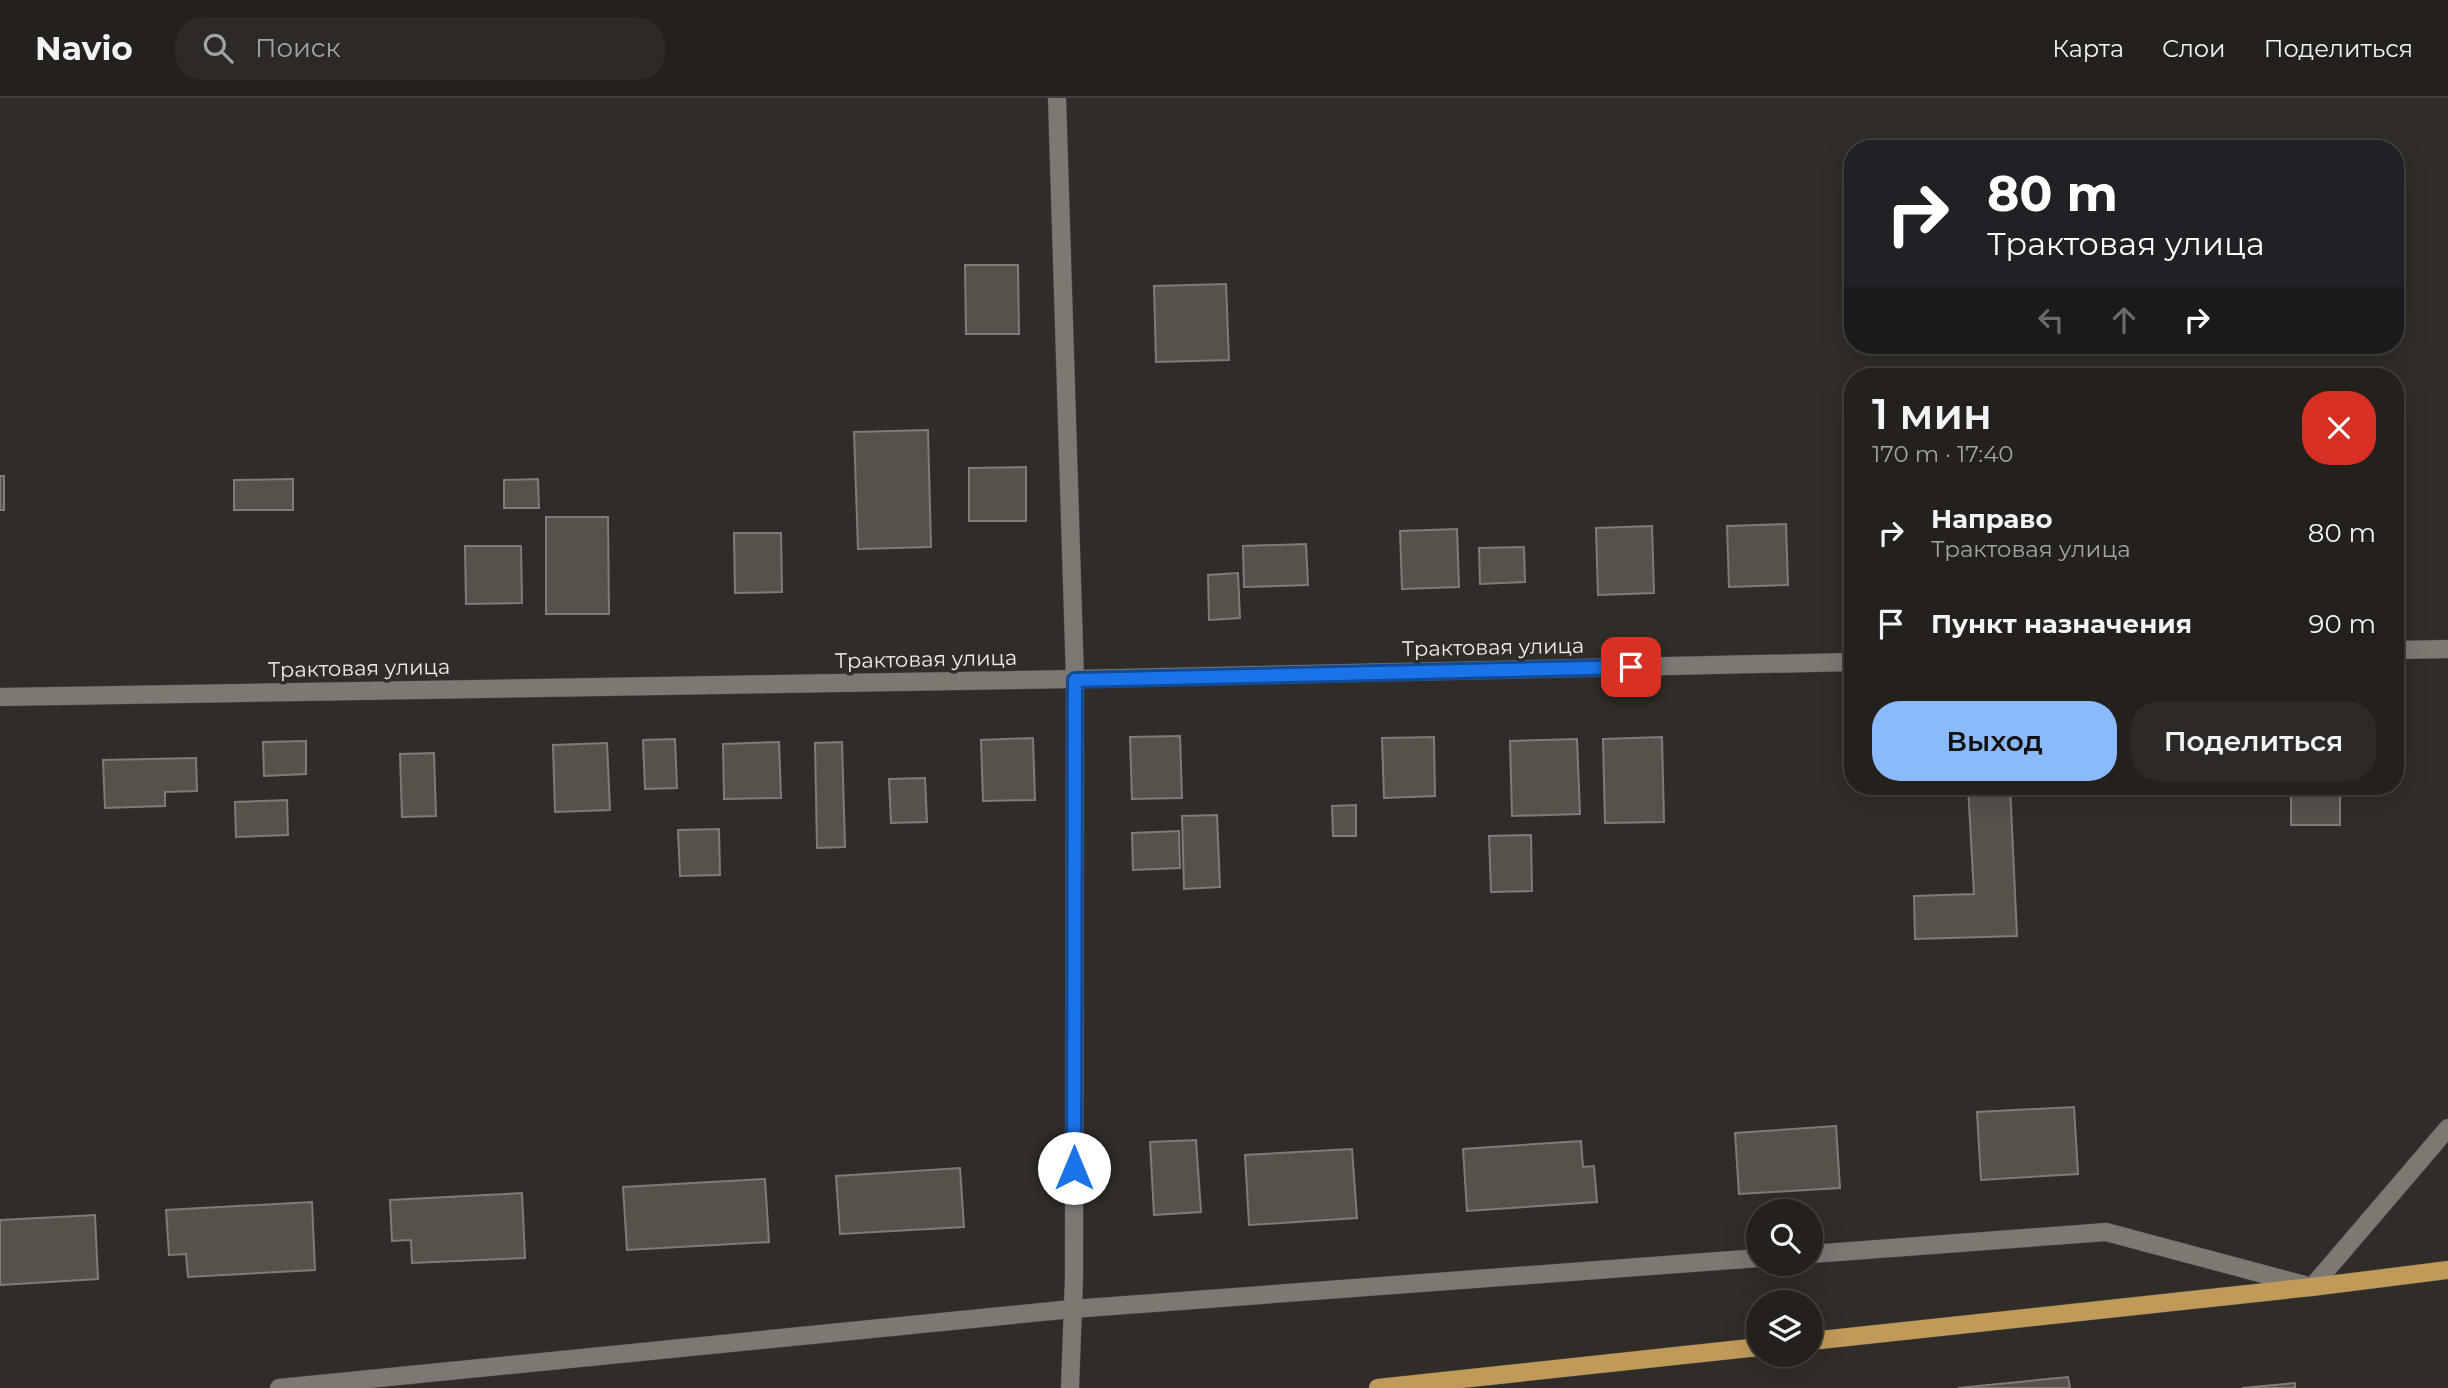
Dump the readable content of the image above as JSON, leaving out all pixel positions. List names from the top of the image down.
{
  "streets": {
    "street": ["Трактовая улица"]
  },
  "page": {
    "header": "Navio",
    "search": "Поиск",
    "nav": ["Карта", "Слои", "Поделиться"],
    "turn": ["80 m", "Трактовая улица"],
    "heading": ["1 мин", "170 m · 17:40"],
    "list": [
      {
        "name": "Направо",
        "note": "Трактовая улица",
        "value": "80 m"
      },
      {
        "name": "Пункт назначения",
        "value": "90 m"
      }
    ],
    "buttons": ["Выход", "Поделиться"]
  }
}
